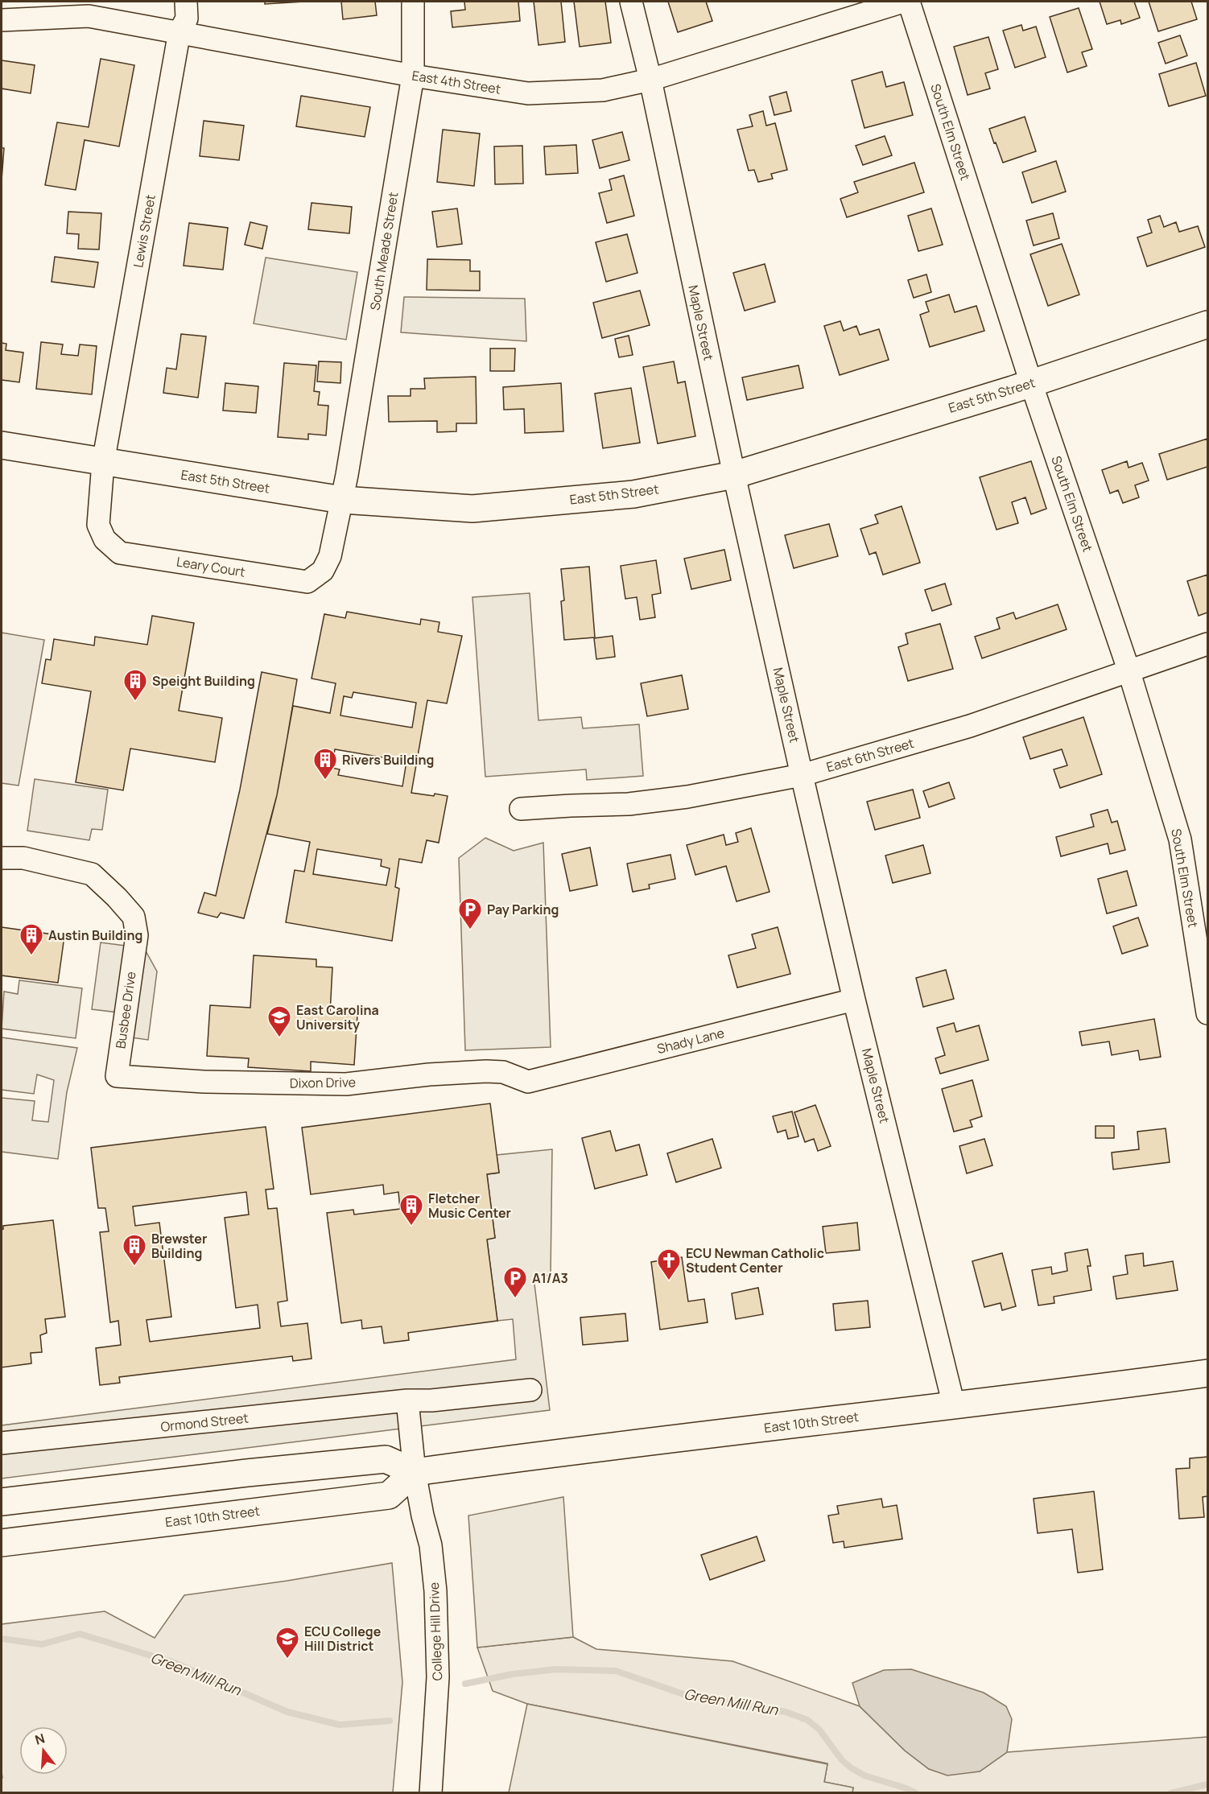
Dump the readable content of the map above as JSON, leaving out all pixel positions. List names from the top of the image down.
{
  "streets": {
    "main road": ["East 5th Street", "East 10th Street"],
    "street": [
      "East 4th Street",
      "South Elm Street",
      "Lewis Street",
      "South Meade Street",
      "Maple Street",
      "Leary Court",
      "East 6th Street",
      "Busbee Drive",
      "Shady Lane",
      "Dixon Drive",
      "Ormond Street",
      "College Hill Drive"
    ]
  },
  "crossings": [
    ["East 4th Street", "Lewis Street"],
    ["East 4th Street", "South Meade Street"],
    ["East 4th Street", "Maple Street"],
    ["South Elm Street", "East 5th Street"],
    ["South Elm Street", "East 6th Street"],
    ["Lewis Street", "East 5th Street"],
    ["Lewis Street", "Leary Court"],
    ["South Meade Street", "East 5th Street"],
    ["South Meade Street", "Leary Court"],
    ["Maple Street", "East 5th Street"],
    ["Maple Street", "East 6th Street"],
    ["Maple Street", "Shady Lane"],
    ["Maple Street", "East 10th Street"],
    ["East 5th Street", "Leary Court"],
    ["Busbee Drive", "Dixon Drive"],
    ["Shady Lane", "Dixon Drive"],
    ["East 10th Street", "College Hill Drive"]
  ],
  "water": ["Green Mill Run"],
  "places": {
    "building": [
      "Speight Building",
      "Rivers Building",
      "Austin Building",
      "Fletcher Music Center",
      "Brewster Building"
    ],
    "parking": ["Pay Parking", "A1/A3"],
    "school or university": ["East Carolina University", "ECU College Hill District"],
    "church": ["ECU Newman Catholic Student Center"]
  },
  "north": "top"
}
